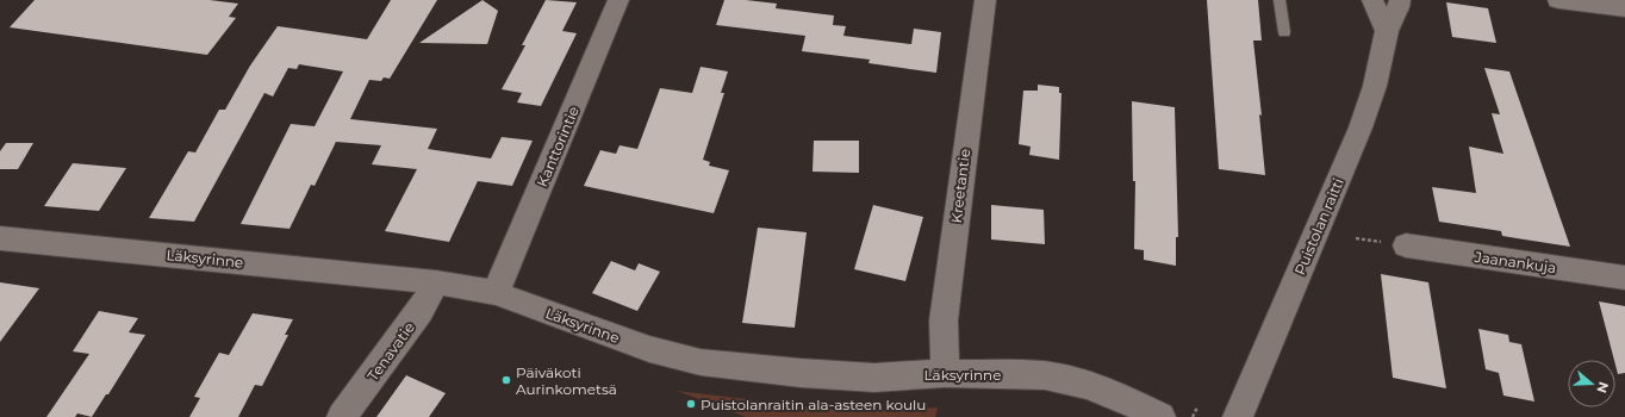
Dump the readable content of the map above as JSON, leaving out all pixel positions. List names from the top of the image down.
{
  "streets": {
    "street": [
      "Kanttorintie",
      "Kreetantie",
      "Puistolan raitti",
      "Läksyrinne",
      "Jaanankuja",
      "Tenavatie"
    ]
  },
  "crossings": [
    ["Kanttorintie", "Läksyrinne"],
    ["Kreetantie", "Läksyrinne"],
    ["Läksyrinne", "Tenavatie"]
  ],
  "places": ["Päiväkoti Aurinkometsä", "Puistolanraitin ala-asteen koulu"],
  "north": "right"
}
